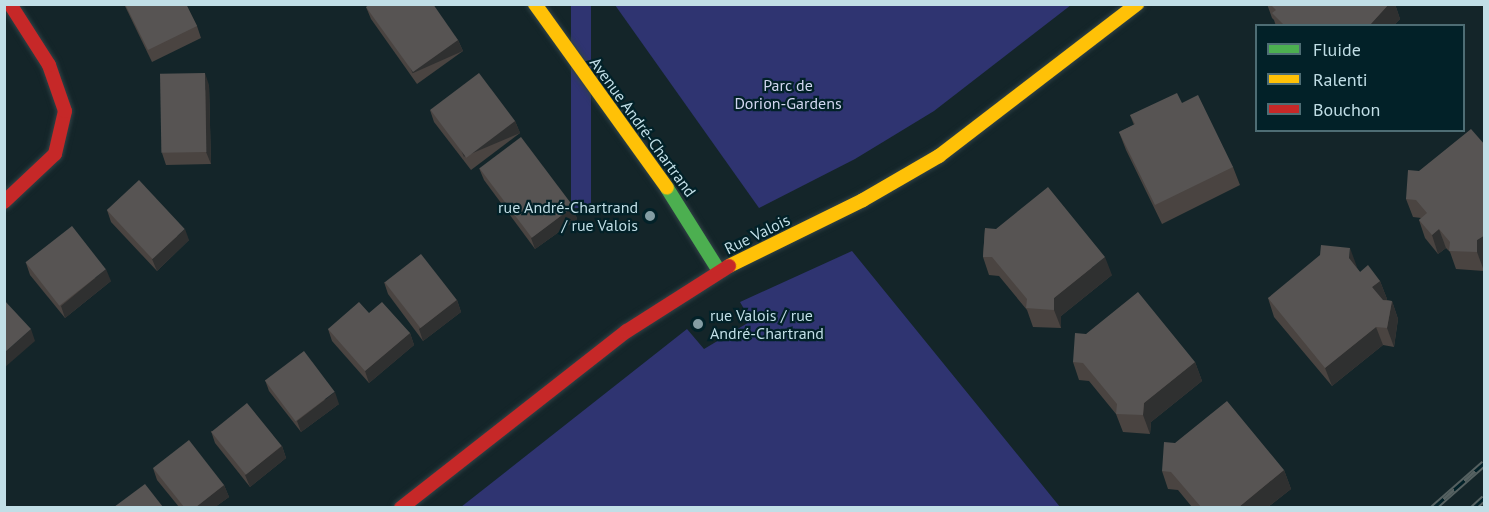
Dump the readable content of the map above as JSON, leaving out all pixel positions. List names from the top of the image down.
{
  "streets": {
    "street": ["Avenue André-Chartrand", "Rue Valois"]
  },
  "crossings": [
    ["Avenue André-Chartrand", "Rue Valois"]
  ],
  "parks": ["Parc de Dorion-Gardens"],
  "places": ["rue André-Chartrand / rue Valois", "rue Valois / rue André-Chartrand"],
  "legend": ["Fluide", "Ralenti", "Bouchon"]
}
